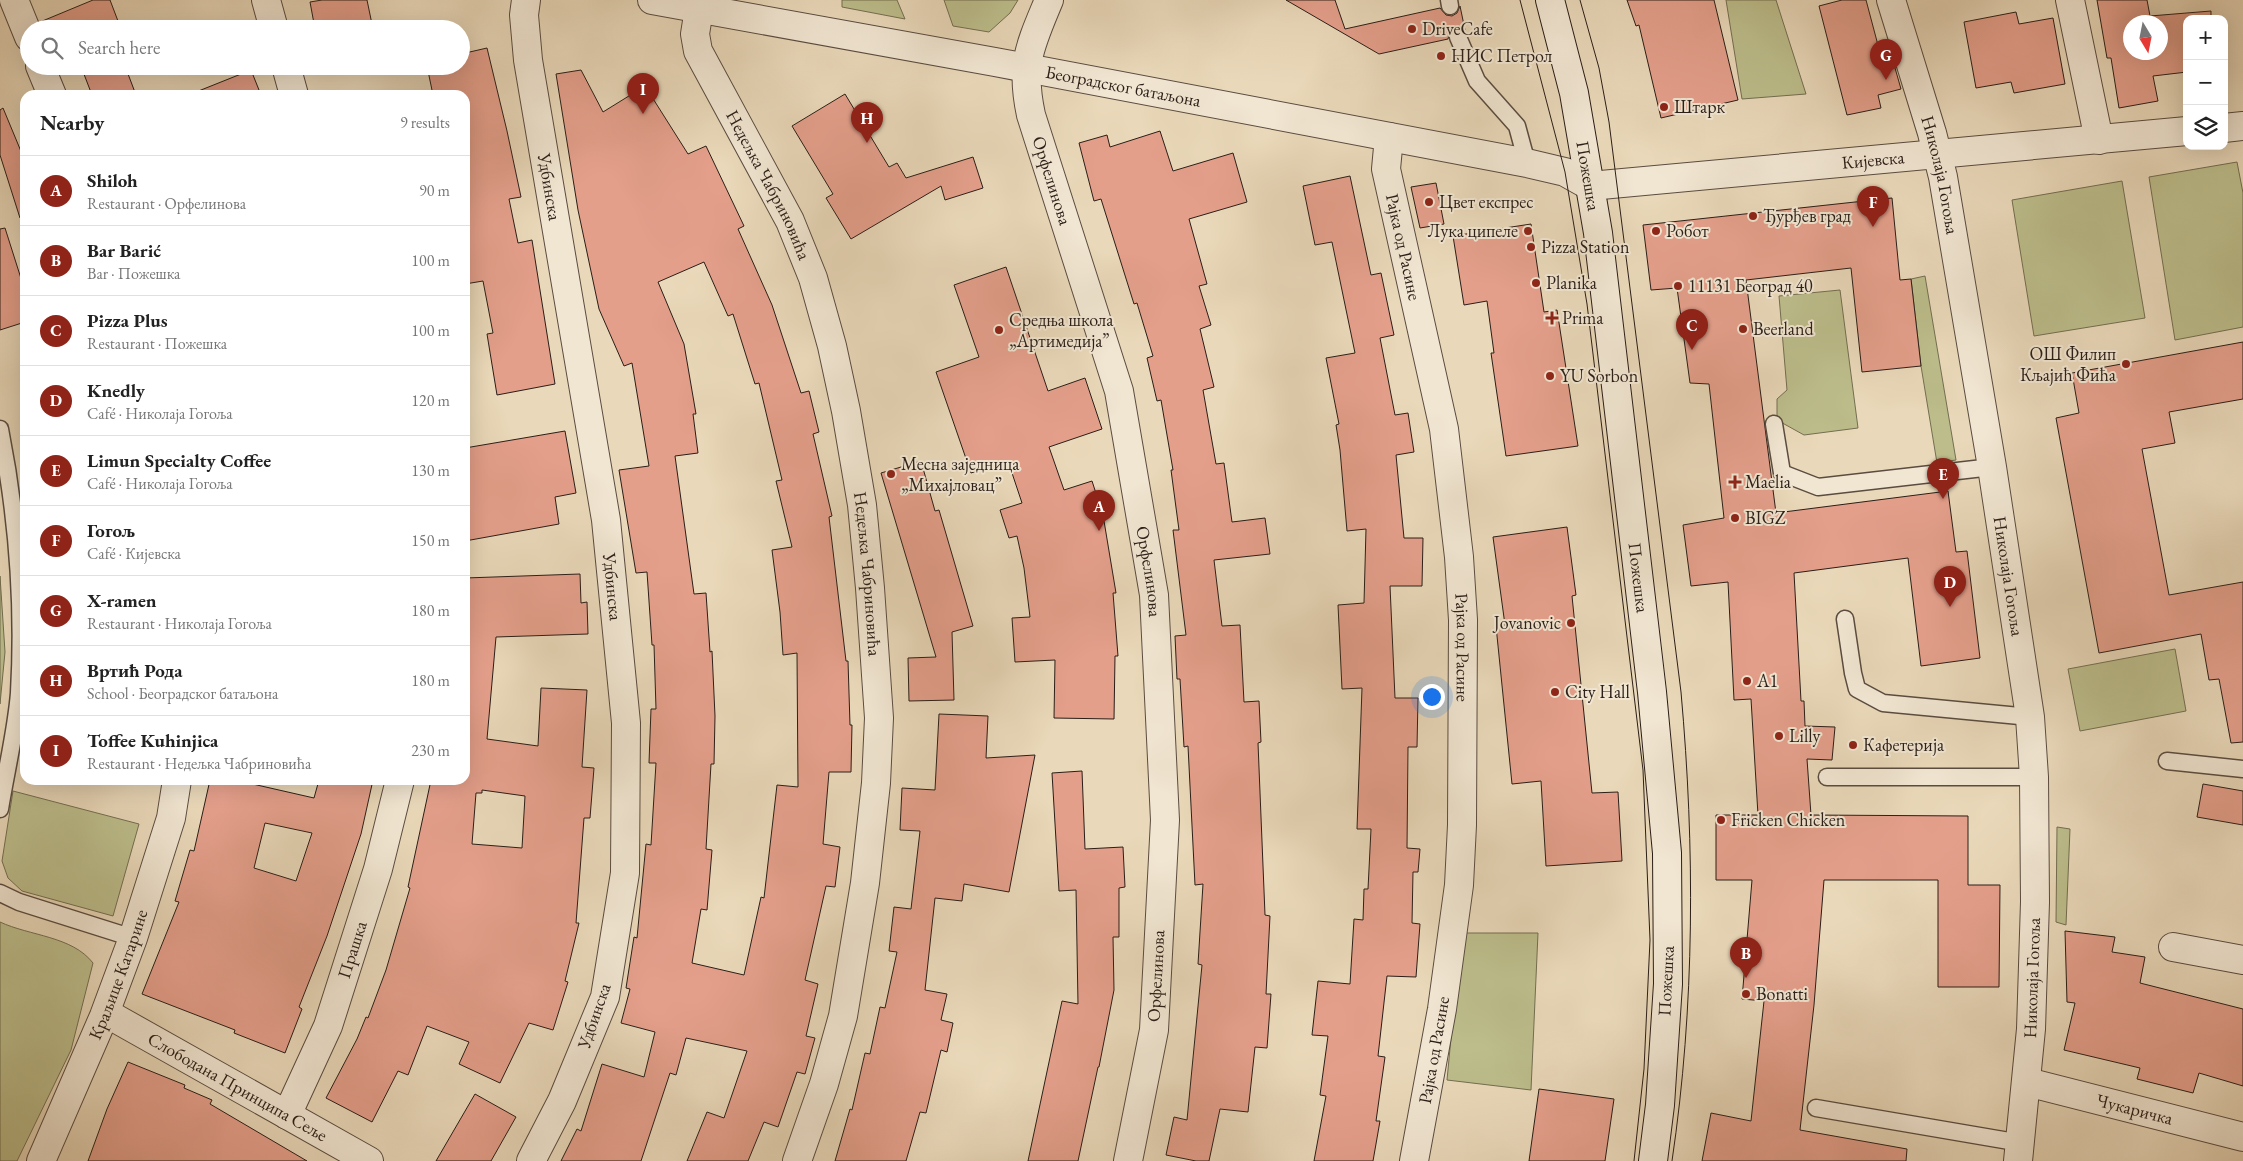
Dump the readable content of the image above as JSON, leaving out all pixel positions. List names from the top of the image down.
{
  "streets": {
    "street": [
      "Београдског батаљона",
      "Кијевска",
      "Пожешка",
      "Николаја Гогоља",
      "Орфелинова",
      "Недељка Чабриновића",
      "Удбинска",
      "Рајка од Расине",
      "Прашка",
      "Краљице Катарине",
      "Слободана Принципа Сеље",
      "Чукаричка"
    ]
  },
  "crossings": [
    ["Београдског батаљона", "Кијевска"],
    ["Београдског батаљона", "Пожешка"],
    ["Београдског батаљона", "Орфелинова"],
    ["Београдског батаљона", "Недељка Чабриновића"],
    ["Београдског батаљона", "Рајка од Расине"],
    ["Кијевска", "Пожешка"],
    ["Кијевска", "Николаја Гогоља"],
    ["Николаја Гогоља", "Чукаричка"],
    ["Прашка", "Слободана Принципа Сеље"],
    ["Краљице Катарине", "Слободана Принципа Сеље"]
  ],
  "places": {
    "other": [
      "DriveCafe",
      "НИС Петрол",
      "Штарк",
      "Цвет експрес",
      "Ђурђев град",
      "Лука ципеле",
      "Робот",
      "Pizza Station",
      "Planika",
      "11131 Београд 40",
      "Beerland",
      "Средња школа „Артимедија”",
      "ОШ Филип Кљајић Фића",
      "YU Sorbon",
      "Месна заједница „Михајловац”",
      "BIGZ",
      "Jovanovic",
      "A1",
      "City Hall",
      "Lilly",
      "Кафетерија",
      "Fricken Chicken",
      "Bonatti"
    ],
    "health": ["Prima", "Maelia"]
  },
  "north": "bottom",
  "page": {
    "map_buttons": ["+", "−"],
    "search": "Search here",
    "pins": [
      "G",
      "I",
      "H",
      "F",
      "C",
      "E",
      "A",
      "D",
      "B"
    ],
    "heading": ["Nearby", "9 results"],
    "list": [
      {
        "mark": "A",
        "name": "Shiloh",
        "note": "Restaurant · Орфелинова",
        "value": "90 m"
      },
      {
        "mark": "B",
        "name": "Bar Barić",
        "note": "Bar · Пожешка",
        "value": "100 m"
      },
      {
        "mark": "C",
        "name": "Pizza Plus",
        "note": "Restaurant · Пожешка",
        "value": "100 m"
      },
      {
        "mark": "D",
        "name": "Knedly",
        "note": "Café · Николаја Гогоља",
        "value": "120 m"
      },
      {
        "mark": "E",
        "name": "Limun Specialty Coffee",
        "note": "Café · Николаја Гогоља",
        "value": "130 m"
      },
      {
        "mark": "F",
        "name": "Гогољ",
        "note": "Café · Кијевска",
        "value": "150 m"
      },
      {
        "mark": "G",
        "name": "X-ramen",
        "note": "Restaurant · Николаја Гогоља",
        "value": "180 m"
      },
      {
        "mark": "H",
        "name": "Вртић Рода",
        "note": "School · Београдског батаљона",
        "value": "180 m"
      },
      {
        "mark": "I",
        "name": "Toffee Kuhinjica",
        "note": "Restaurant · Недељка Чабриновића",
        "value": "230 m"
      }
    ]
  }
}
